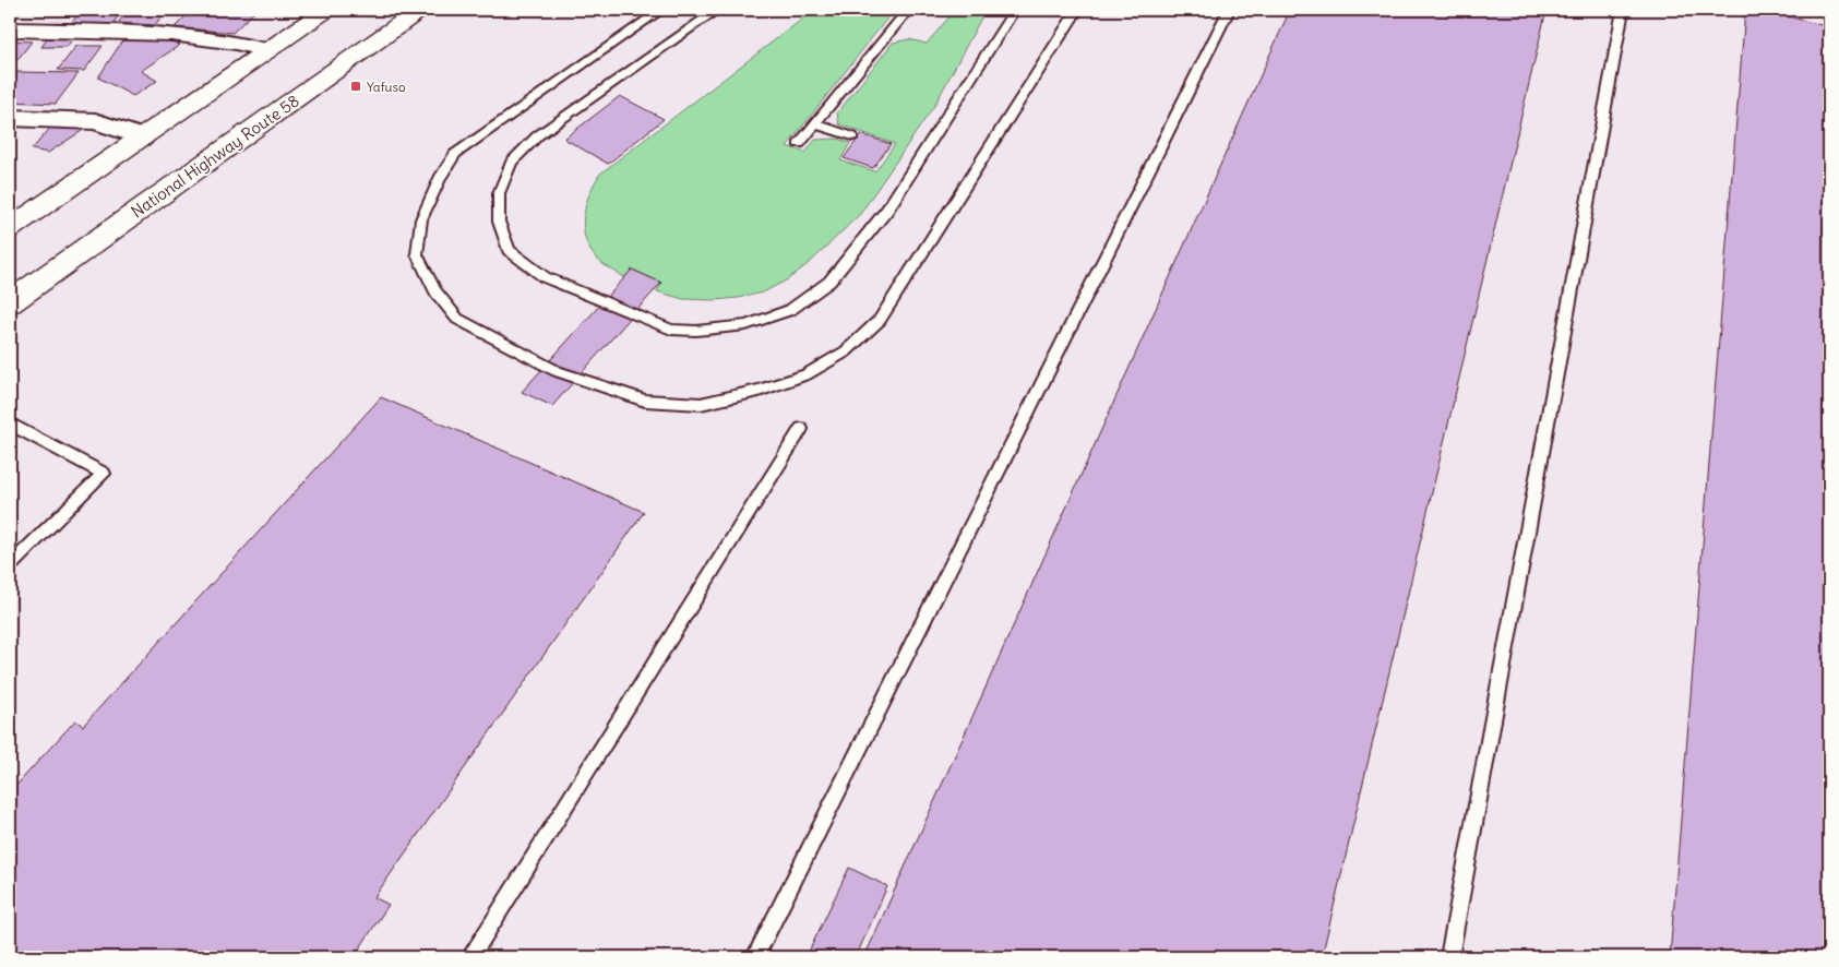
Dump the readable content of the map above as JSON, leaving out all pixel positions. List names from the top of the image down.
{
  "streets": {
    "highway": ["National Highway Route 58"]
  },
  "places": {
    "transit": ["Yafuso"]
  }
}
